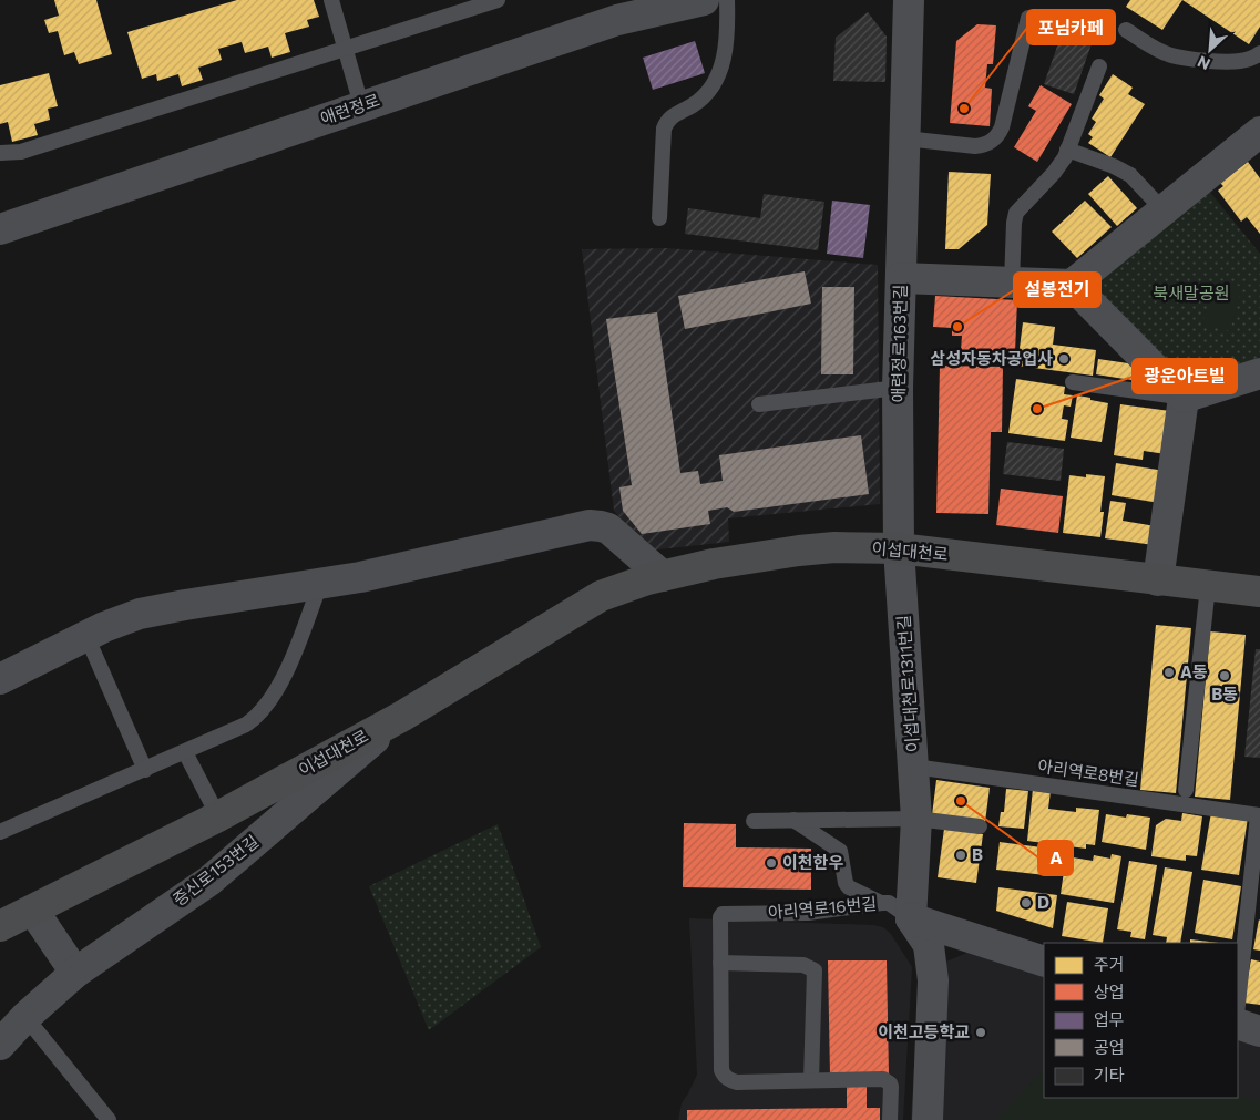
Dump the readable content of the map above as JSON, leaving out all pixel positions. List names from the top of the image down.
{
  "streets": {
    "main road": ["이섭대천로"],
    "street": [
      "애련정로",
      "애련정로163번길",
      "이섭대천로1311번길",
      "증신로153번길",
      "아리역로16번길"
    ],
    "lane": ["아리역로8번길"]
  },
  "crossings": [
    ["애련정로163번길", "이섭대천로"],
    ["애련정로163번길", "이섭대천로1311번길"],
    ["이섭대천로", "이섭대천로1311번길"],
    ["이섭대천로", "증신로153번길"],
    ["이섭대천로1311번길", "아리역로8번길"],
    ["이섭대천로1311번길", "아리역로16번길"]
  ],
  "parks": ["북새말공원"],
  "places": [
    "포님카페",
    "설봉전기",
    "삼성자동차공업사",
    "광운아트빌",
    "A동",
    "B동",
    "A",
    "B",
    "이천한우",
    "D",
    "이천고등학교"
  ],
  "legend": [
    "주거",
    "상업",
    "업무",
    "공업",
    "기타"
  ],
  "north": "bottom left"
}
